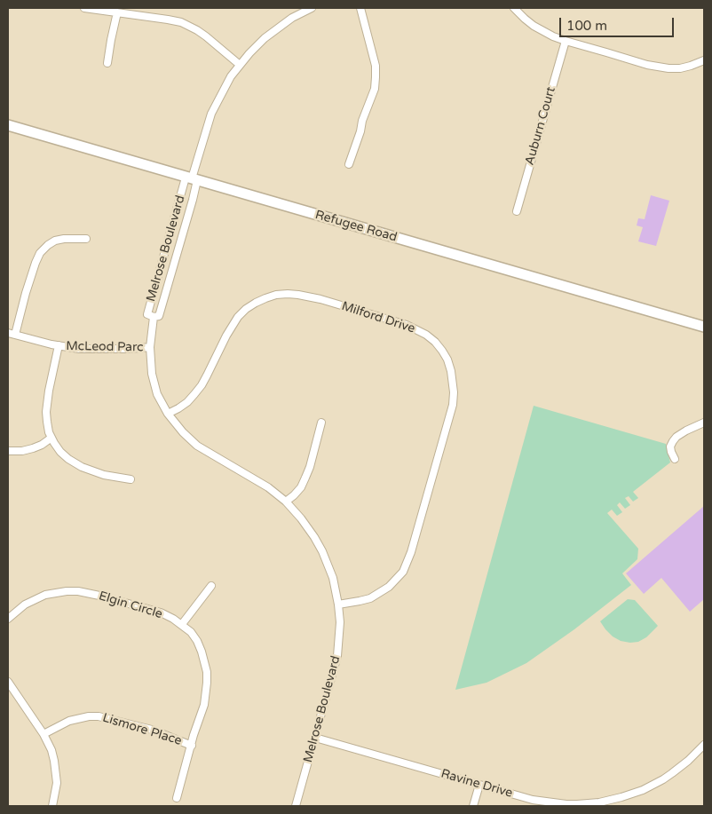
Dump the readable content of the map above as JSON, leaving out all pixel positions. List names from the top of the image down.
{
  "streets": {
    "main road": ["Refugee Road"],
    "street": [
      "Auburn Court",
      "Melrose Boulevard",
      "Milford Drive",
      "McLeod Parc",
      "Elgin Circle",
      "Lismore Place",
      "Ravine Drive"
    ]
  },
  "crossings": [
    ["Refugee Road", "Melrose Boulevard"],
    ["Melrose Boulevard", "Milford Drive"],
    ["Melrose Boulevard", "McLeod Parc"],
    ["Melrose Boulevard", "Ravine Drive"],
    ["Elgin Circle", "Lismore Place"]
  ],
  "scale_bar": "100 m"
}
